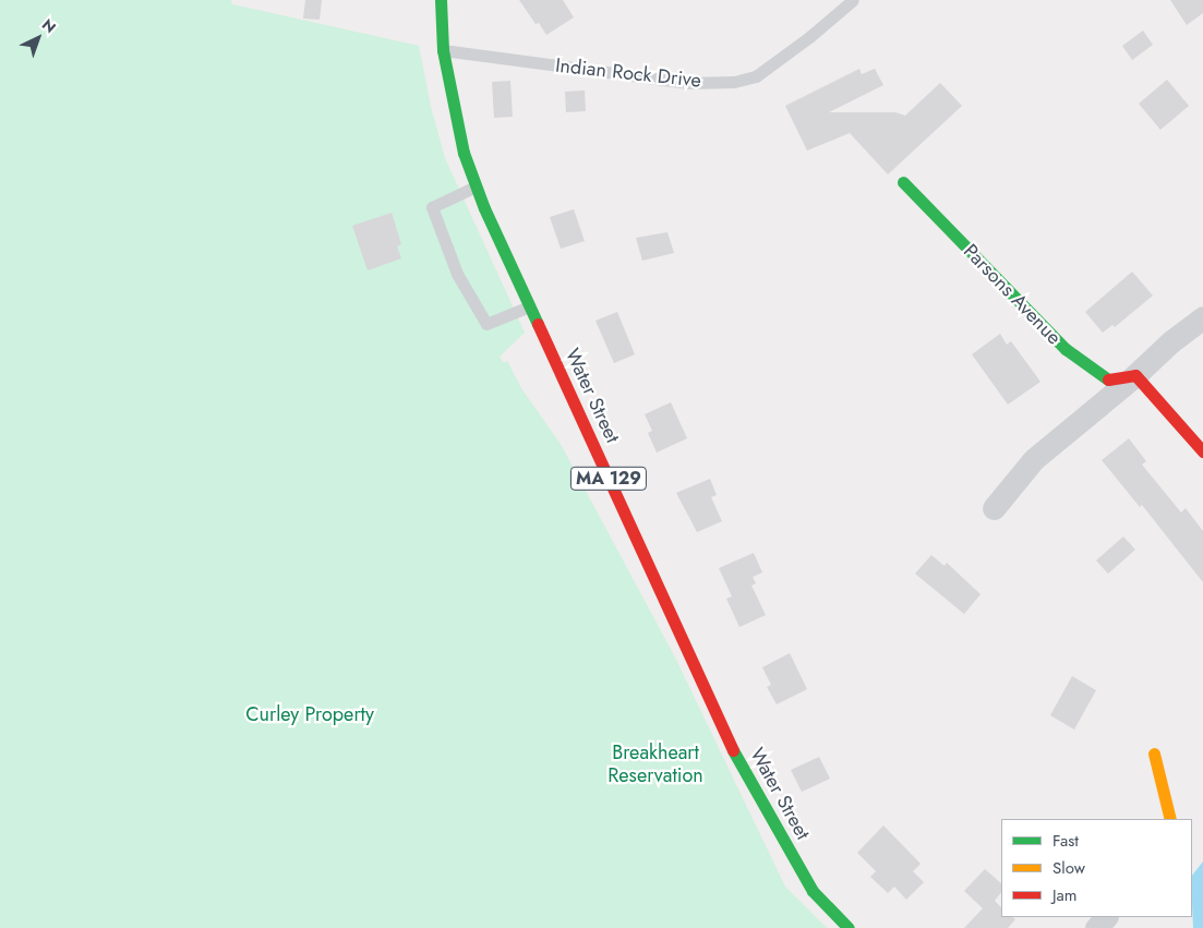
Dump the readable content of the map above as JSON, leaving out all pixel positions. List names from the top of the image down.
{
  "streets": {
    "main road": ["Parsons Avenue", "Water Street", "MA 129"],
    "lane": ["Indian Rock Drive"]
  },
  "crossings": [
    ["Indian Rock Drive", "Water Street"]
  ],
  "parks": ["Curley Property", "Breakheart Reservation"],
  "legend": ["Fast", "Slow", "Jam"],
  "north": "top right"
}
